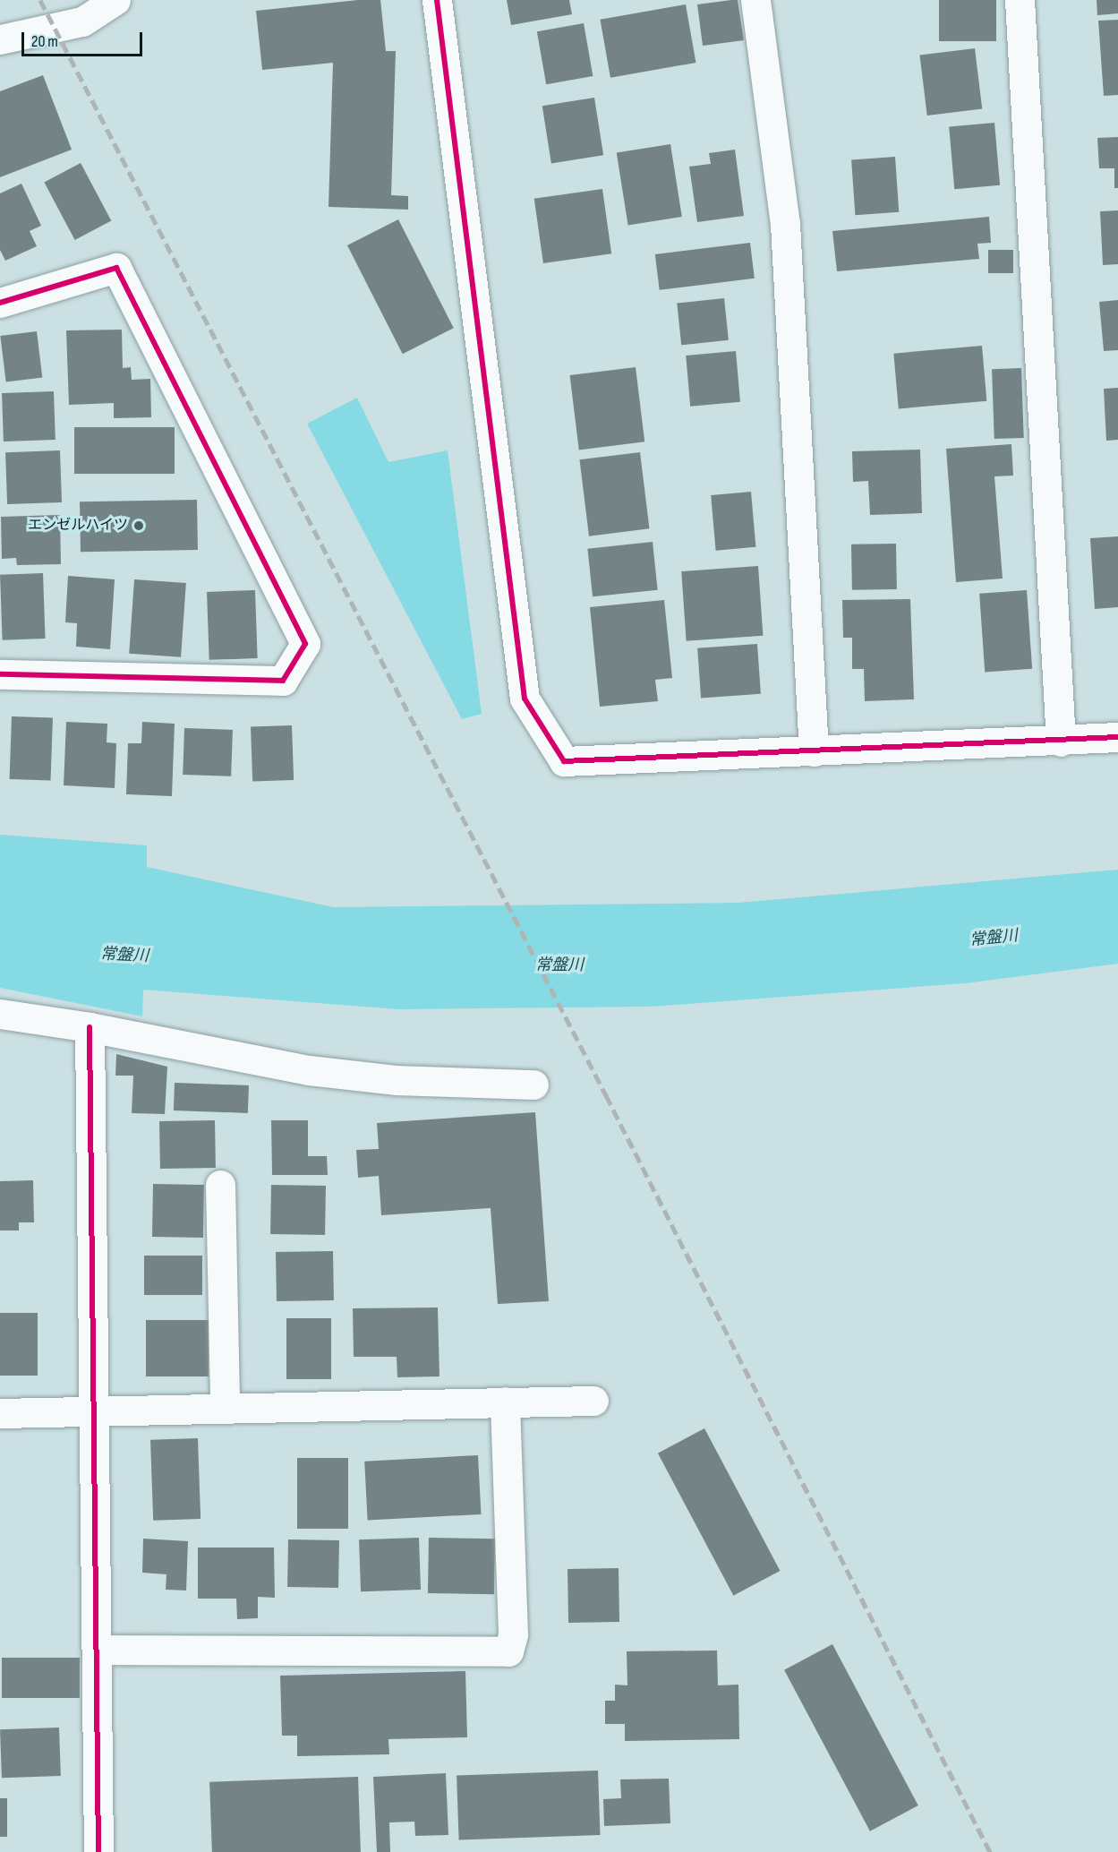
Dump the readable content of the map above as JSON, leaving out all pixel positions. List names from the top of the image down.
{
  "water": ["常盤川"],
  "places": ["エンゼルハイツ"],
  "scale_bar": "20 m"
}
